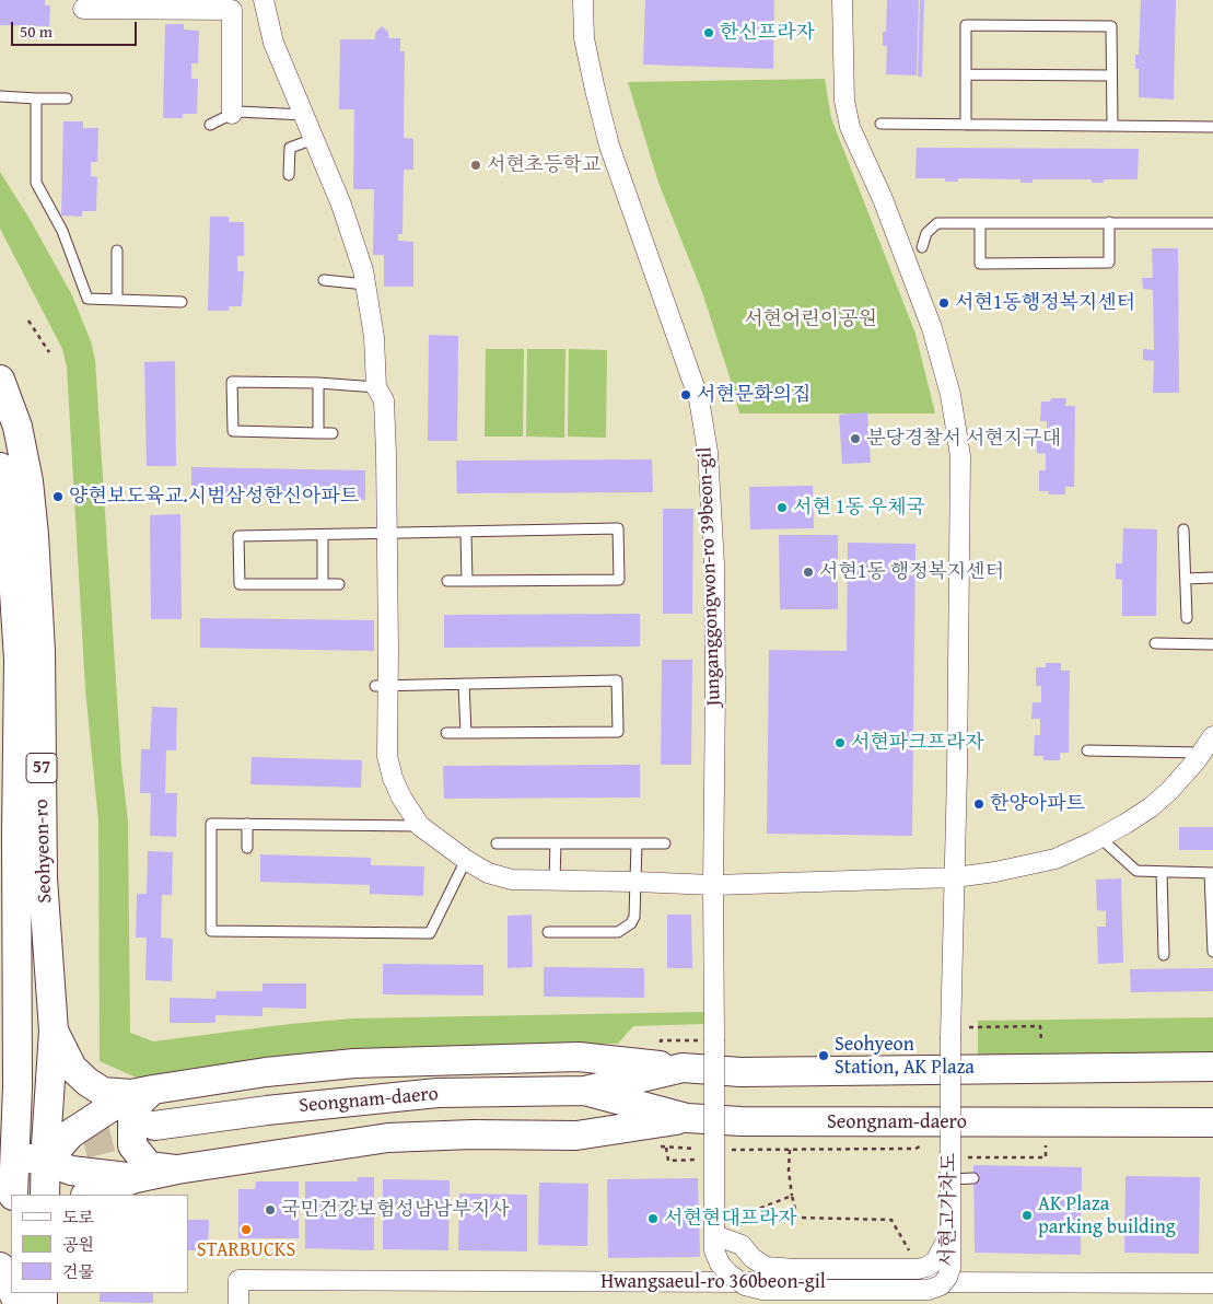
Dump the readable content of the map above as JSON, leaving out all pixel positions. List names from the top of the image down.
{
  "streets": {
    "main road": ["57", "Seohyeon-ro", "Seongnam-daero"],
    "street": ["Junganggongwon-ro 39beon-gil", "서현고가차도", "Hwangsaeul-ro 360beon-gil"]
  },
  "crossings": [
    ["Junganggongwon-ro 39beon-gil", "서현고가차도"]
  ],
  "parks": ["서현어린이공원"],
  "places": [
    "한신프라자",
    "서현초등학교",
    "서현1동행정복지센터",
    "서현문화의집",
    "분당경찰서 서현지구대",
    "양현보도육교.시범삼성한신아파트",
    "서현 1동 우체국",
    "서현1동 행정복지센터",
    "서현파크프라자",
    "한양아파트",
    "Seohyeon Station, AK Plaza",
    "국민건강보험성남남부지사",
    "AK Plaza parking building",
    "서현현대프라자",
    "STARBUCKS"
  ],
  "legend": ["도로", "공원", "건물"],
  "scale_bar": "50 m"
}
